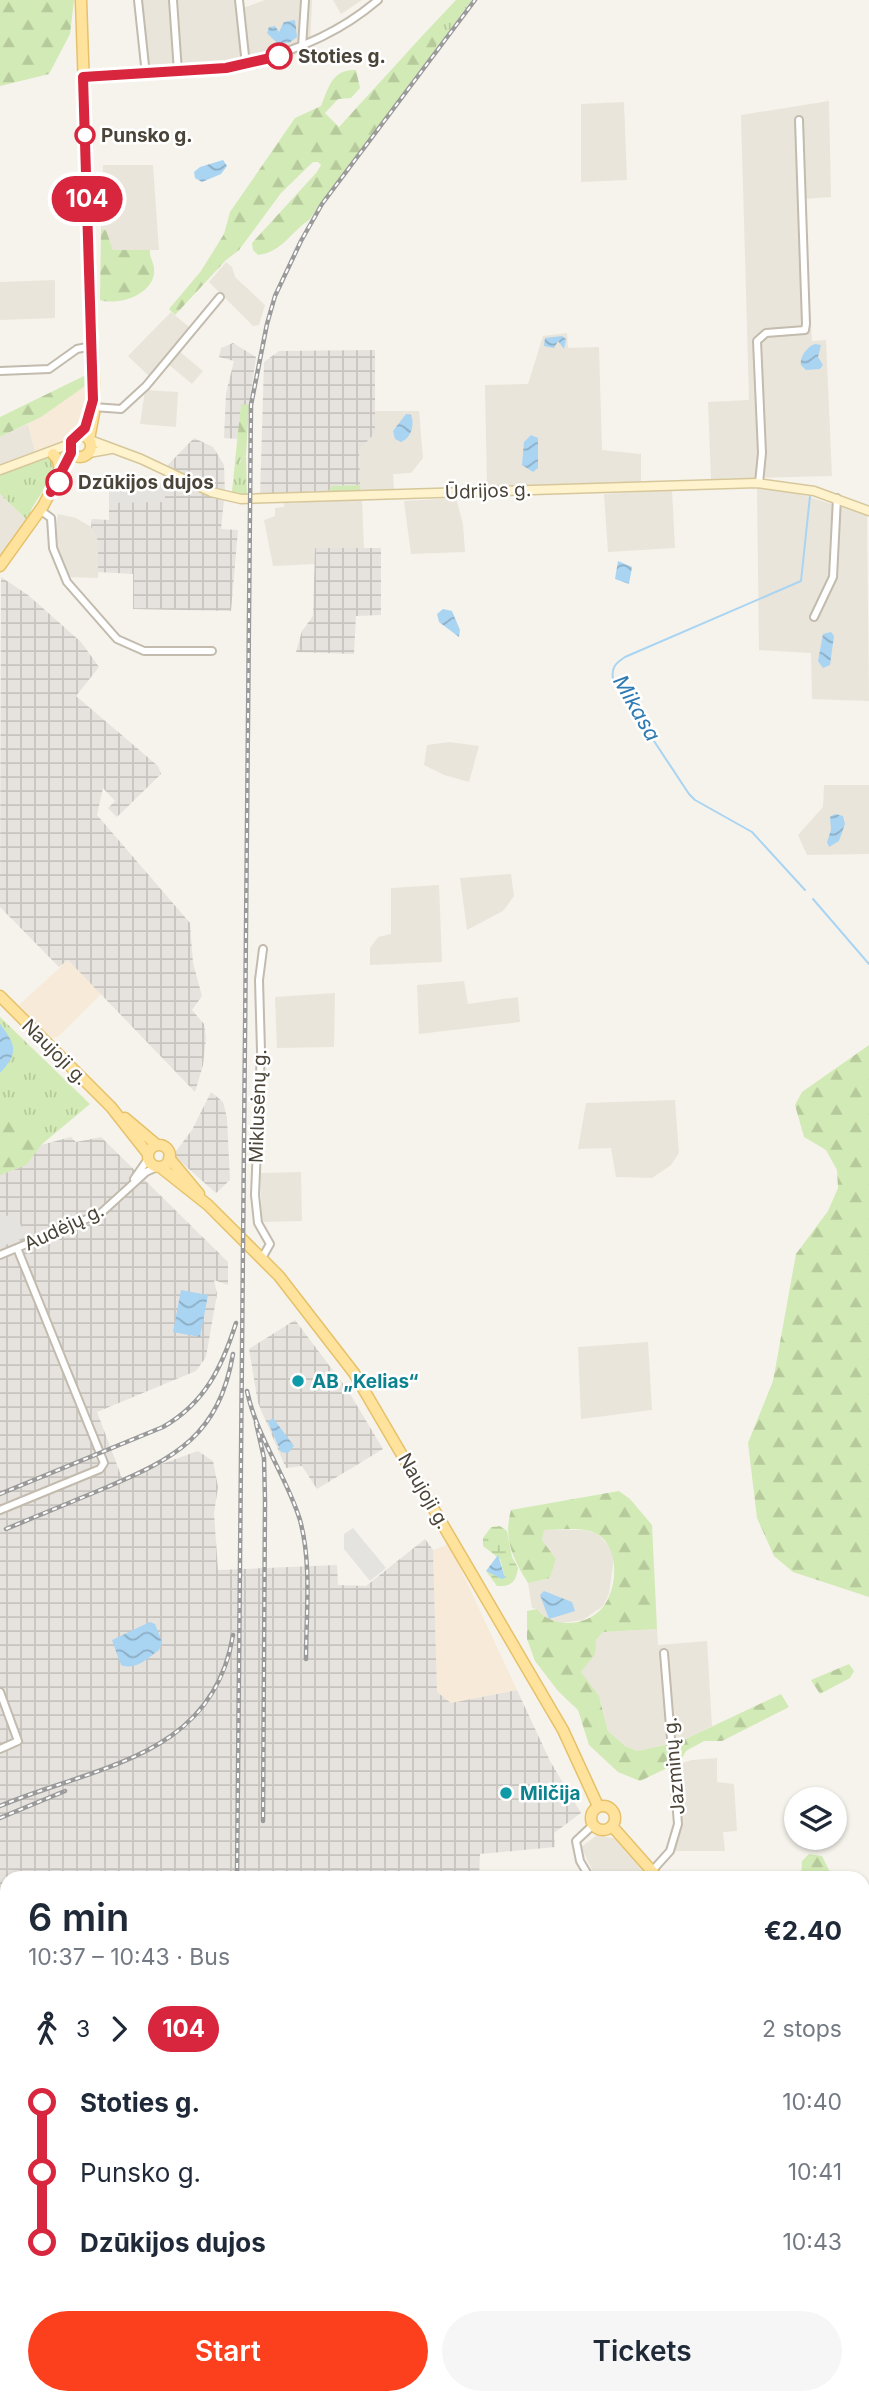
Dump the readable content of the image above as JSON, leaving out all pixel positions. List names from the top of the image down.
{
  "streets": {
    "main road": ["Ūdrijos g.", "Naujoji g."],
    "street": ["Miklusėnų g.", "Audėjų g.", "Jazminų g."]
  },
  "crossings": [
    ["Naujoji g.", "Miklusėnų g."],
    ["Naujoji g.", "Audėjų g."]
  ],
  "water": ["Mikasa"],
  "places": [
    "Stoties g.",
    "Punsko g.",
    "Dzūkijos dujos",
    "AB „Kelias“",
    "Milčija"
  ],
  "lines": ["bus line 104"],
  "page": {
    "on_map": "104",
    "heading": ["6 min", "10:37 – 10:43 · Bus", "€2.40"],
    "legs": ["3", "104", "2 stops"],
    "list": [
      {
        "name": "Stoties g.",
        "value": "10:40"
      },
      {
        "name": "Punsko g.",
        "value": "10:41"
      },
      {
        "name": "Dzūkijos dujos",
        "value": "10:43"
      }
    ],
    "buttons": ["Start", "Tickets"]
  }
}
